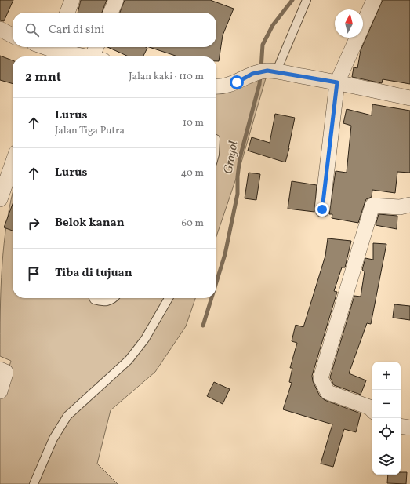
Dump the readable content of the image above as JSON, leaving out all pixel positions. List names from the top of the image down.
{
  "water": ["Grogol"],
  "north": "top",
  "page": {
    "search": "Cari di sini",
    "heading": ["2 mnt", "Jalan kaki · 110 m"],
    "list": [
      ["Lurus", "Jalan Tiga Putra", "10 m"],
      ["Lurus", "40 m"],
      ["Belok kanan", "60 m"],
      "Tiba di tujuan"
    ],
    "map_buttons": ["+", "−"]
  }
}
